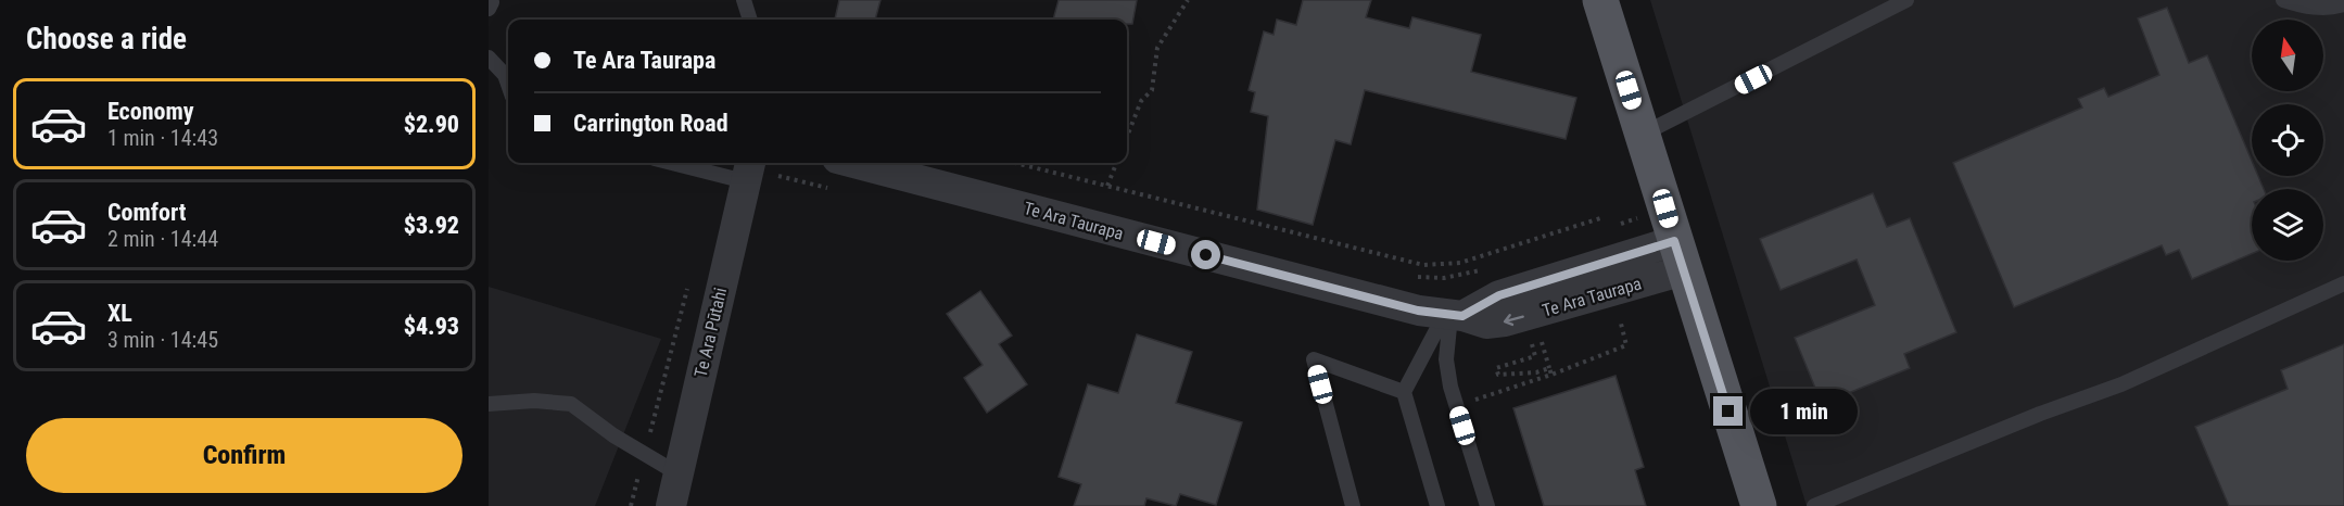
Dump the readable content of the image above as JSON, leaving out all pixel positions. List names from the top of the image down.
{
  "streets": {
    "street": ["Te Ara Taurapa", "Te Ara Pūtahi"]
  },
  "north": "top",
  "page": {
    "heading": "Choose a ride",
    "banner": ["Te Ara Taurapa", "Carrington Road"],
    "list": [
      {
        "name": "Economy",
        "note": "1 min · 14:43",
        "value": "$2.90"
      },
      {
        "name": "Comfort",
        "note": "2 min · 14:44",
        "value": "$3.92"
      },
      {
        "name": "XL",
        "note": "3 min · 14:45",
        "value": "$4.93"
      }
    ],
    "bubble": "1 min",
    "buttons": "Confirm"
  }
}
